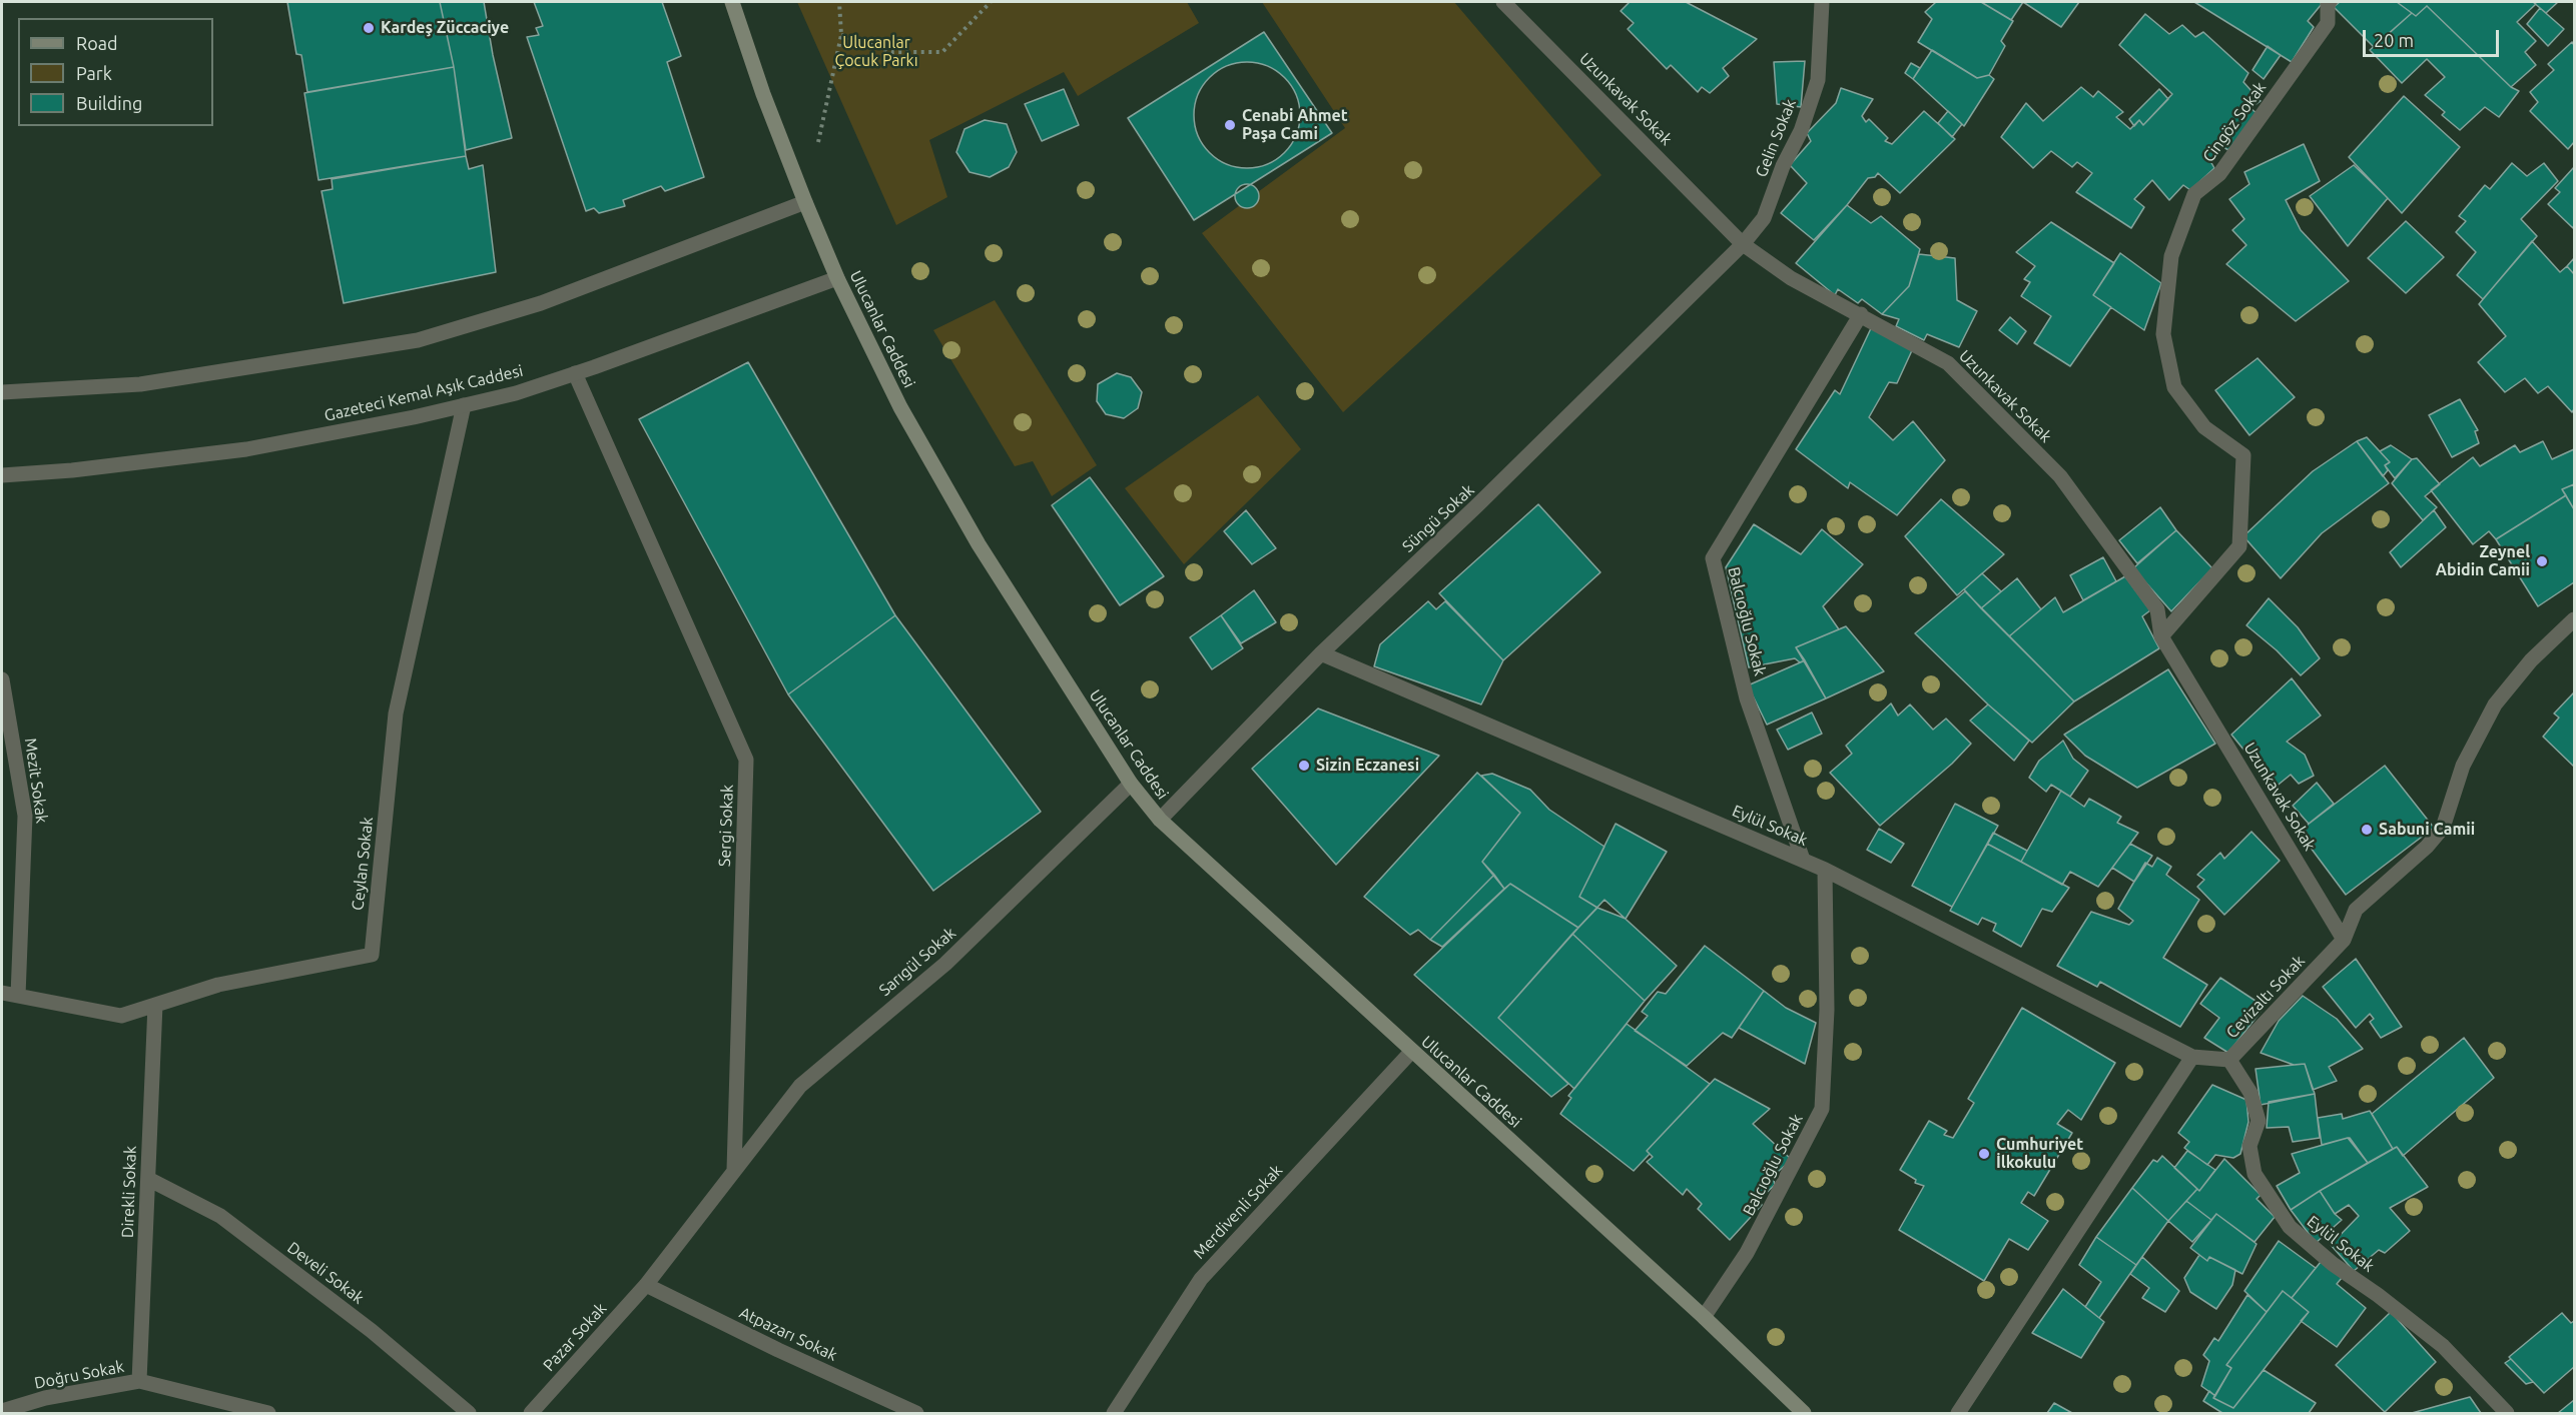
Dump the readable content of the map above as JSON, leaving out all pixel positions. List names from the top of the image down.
{
  "streets": {
    "main road": ["Ulucanlar Caddesi"],
    "street": [
      "Uzunkavak Sokak",
      "Cingöz Sokak",
      "Gelin Sokak",
      "Gazeteci Kemal Aşık Caddesi",
      "Süngü Sokak",
      "Balcıoğlu Sokak",
      "Mezit Sokak",
      "Sergi Sokak",
      "Eylül Sokak",
      "Ceylan Sokak",
      "Sarıgül Sokak",
      "Cevizaltı Sokak",
      "Direkli Sokak",
      "Merdivenli Sokak",
      "Develi Sokak",
      "Atpazarı Sokak",
      "Pazar Sokak",
      "Doğru Sokak"
    ]
  },
  "crossings": [
    ["Uzunkavak Sokak", "Cingöz Sokak"],
    ["Uzunkavak Sokak", "Gelin Sokak"],
    ["Uzunkavak Sokak", "Süngü Sokak"],
    ["Uzunkavak Sokak", "Balcıoğlu Sokak"],
    ["Uzunkavak Sokak", "Cevizaltı Sokak"],
    ["Gelin Sokak", "Süngü Sokak"],
    ["Ulucanlar Caddesi", "Gazeteci Kemal Aşık Caddesi"],
    ["Ulucanlar Caddesi", "Süngü Sokak"],
    ["Ulucanlar Caddesi", "Balcıoğlu Sokak"],
    ["Ulucanlar Caddesi", "Sarıgül Sokak"],
    ["Ulucanlar Caddesi", "Merdivenli Sokak"],
    ["Gazeteci Kemal Aşık Caddesi", "Sergi Sokak"],
    ["Gazeteci Kemal Aşık Caddesi", "Ceylan Sokak"],
    ["Süngü Sokak", "Eylül Sokak"],
    ["Balcıoğlu Sokak", "Eylül Sokak"],
    ["Mezit Sokak", "Ceylan Sokak"],
    ["Sergi Sokak", "Sarıgül Sokak"],
    ["Eylül Sokak", "Cevizaltı Sokak"],
    ["Ceylan Sokak", "Direkli Sokak"],
    ["Direkli Sokak", "Develi Sokak"],
    ["Direkli Sokak", "Doğru Sokak"],
    ["Atpazarı Sokak", "Pazar Sokak"]
  ],
  "parks": ["Ulucanlar Çocuk Parkı"],
  "places": [
    "Kardeş Züccaciye",
    "Cenabi Ahmet Paşa Cami",
    "Zeynel Abidin Camii",
    "Sizin Eczanesi",
    "Sabuni Camii",
    "Cumhuriyet İlkokulu"
  ],
  "legend": ["Road", "Park", "Building"],
  "scale_bar": "20 m"
}
